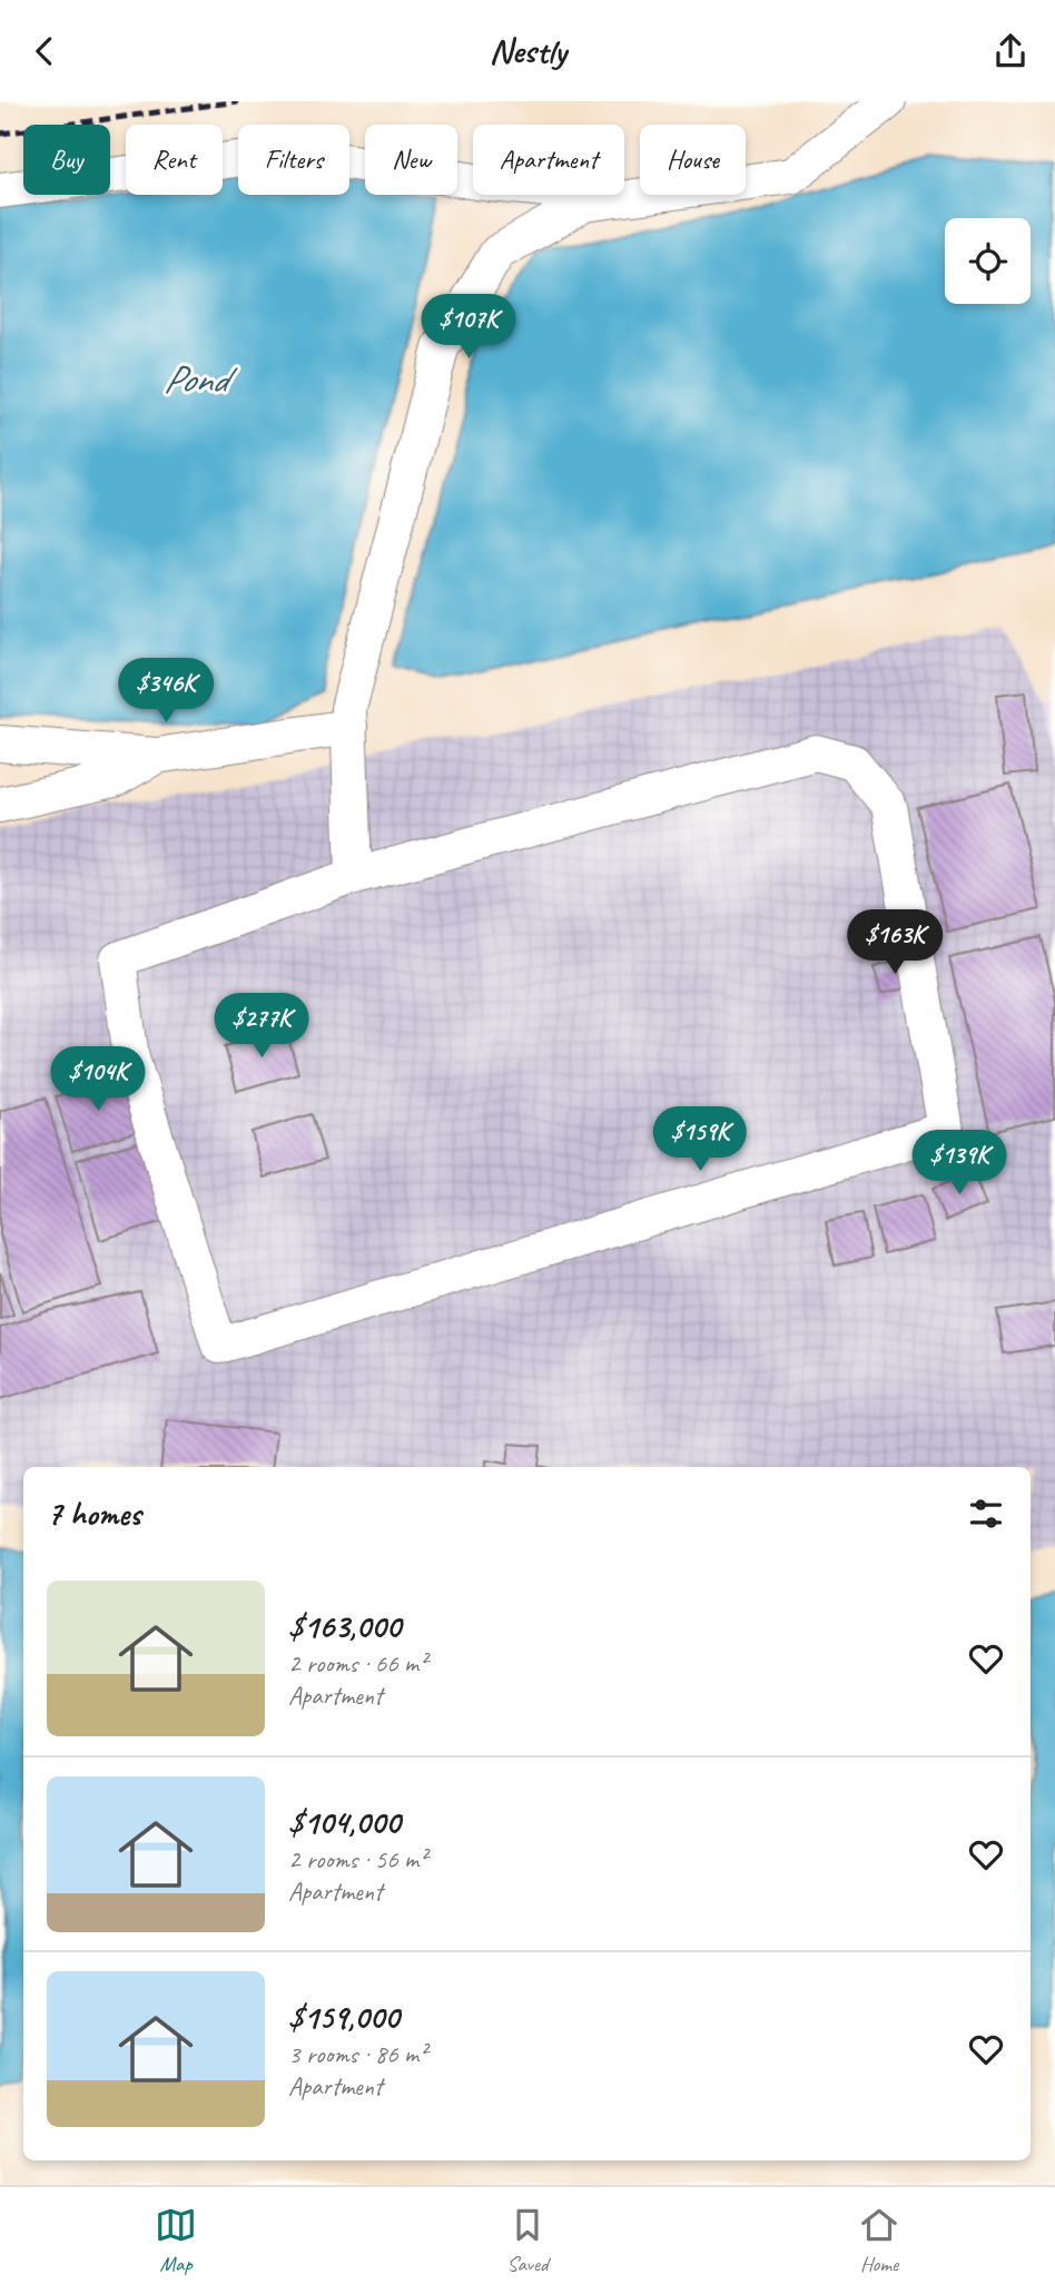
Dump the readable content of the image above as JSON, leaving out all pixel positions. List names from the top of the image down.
{
  "water": ["Pond"],
  "page": {
    "header": "Nestly",
    "chip": [
      "Buy",
      "Rent",
      "Filters",
      "New",
      "Apartment",
      "House"
    ],
    "price": [
      "$107K",
      "$346K",
      "$163K",
      "$277K",
      "$104K",
      "$159K",
      "$139K"
    ],
    "heading": "7 homes",
    "list": [
      {
        "name": "$163,000",
        "note": "2 rooms · 66 m² · Apartment"
      },
      {
        "name": "$104,000",
        "note": "2 rooms · 56 m² · Apartment"
      },
      {
        "name": "$159,000",
        "note": "3 rooms · 86 m² · Apartment"
      }
    ],
    "tabs": ["Map", "Saved", "Home"]
  }
}
